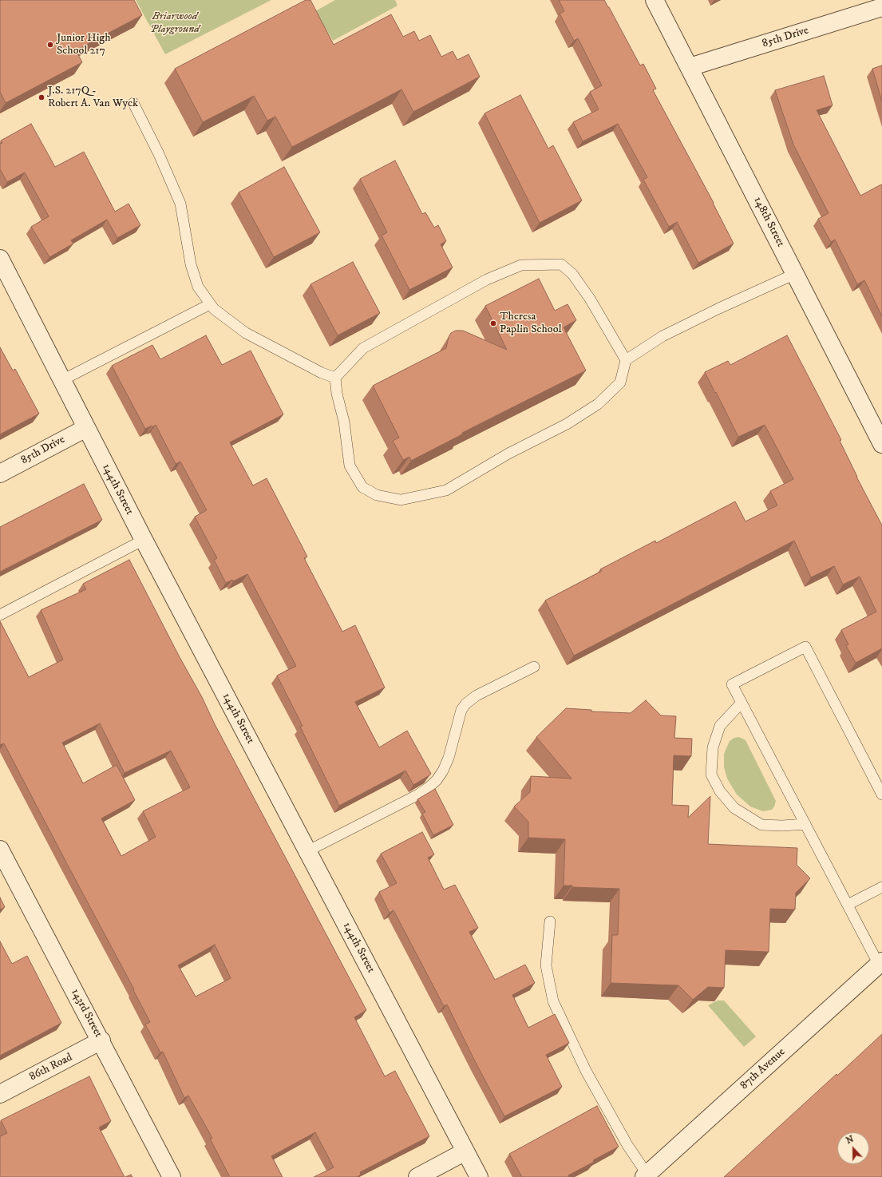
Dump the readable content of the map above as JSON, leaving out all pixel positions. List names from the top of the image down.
{
  "streets": {
    "street": [
      "85th Drive",
      "148th Street",
      "144th Street",
      "143rd Street",
      "86th Road",
      "87th Avenue"
    ]
  },
  "crossings": [
    ["85th Drive", "148th Street"],
    ["85th Drive", "144th Street"],
    ["143rd Street", "86th Road"]
  ],
  "parks": ["Briarwood Playground"],
  "places": ["Junior High School 217", "J.S. 217Q - Robert A. Van Wyck", "Theresa Paplin School"],
  "north": "top"
}
